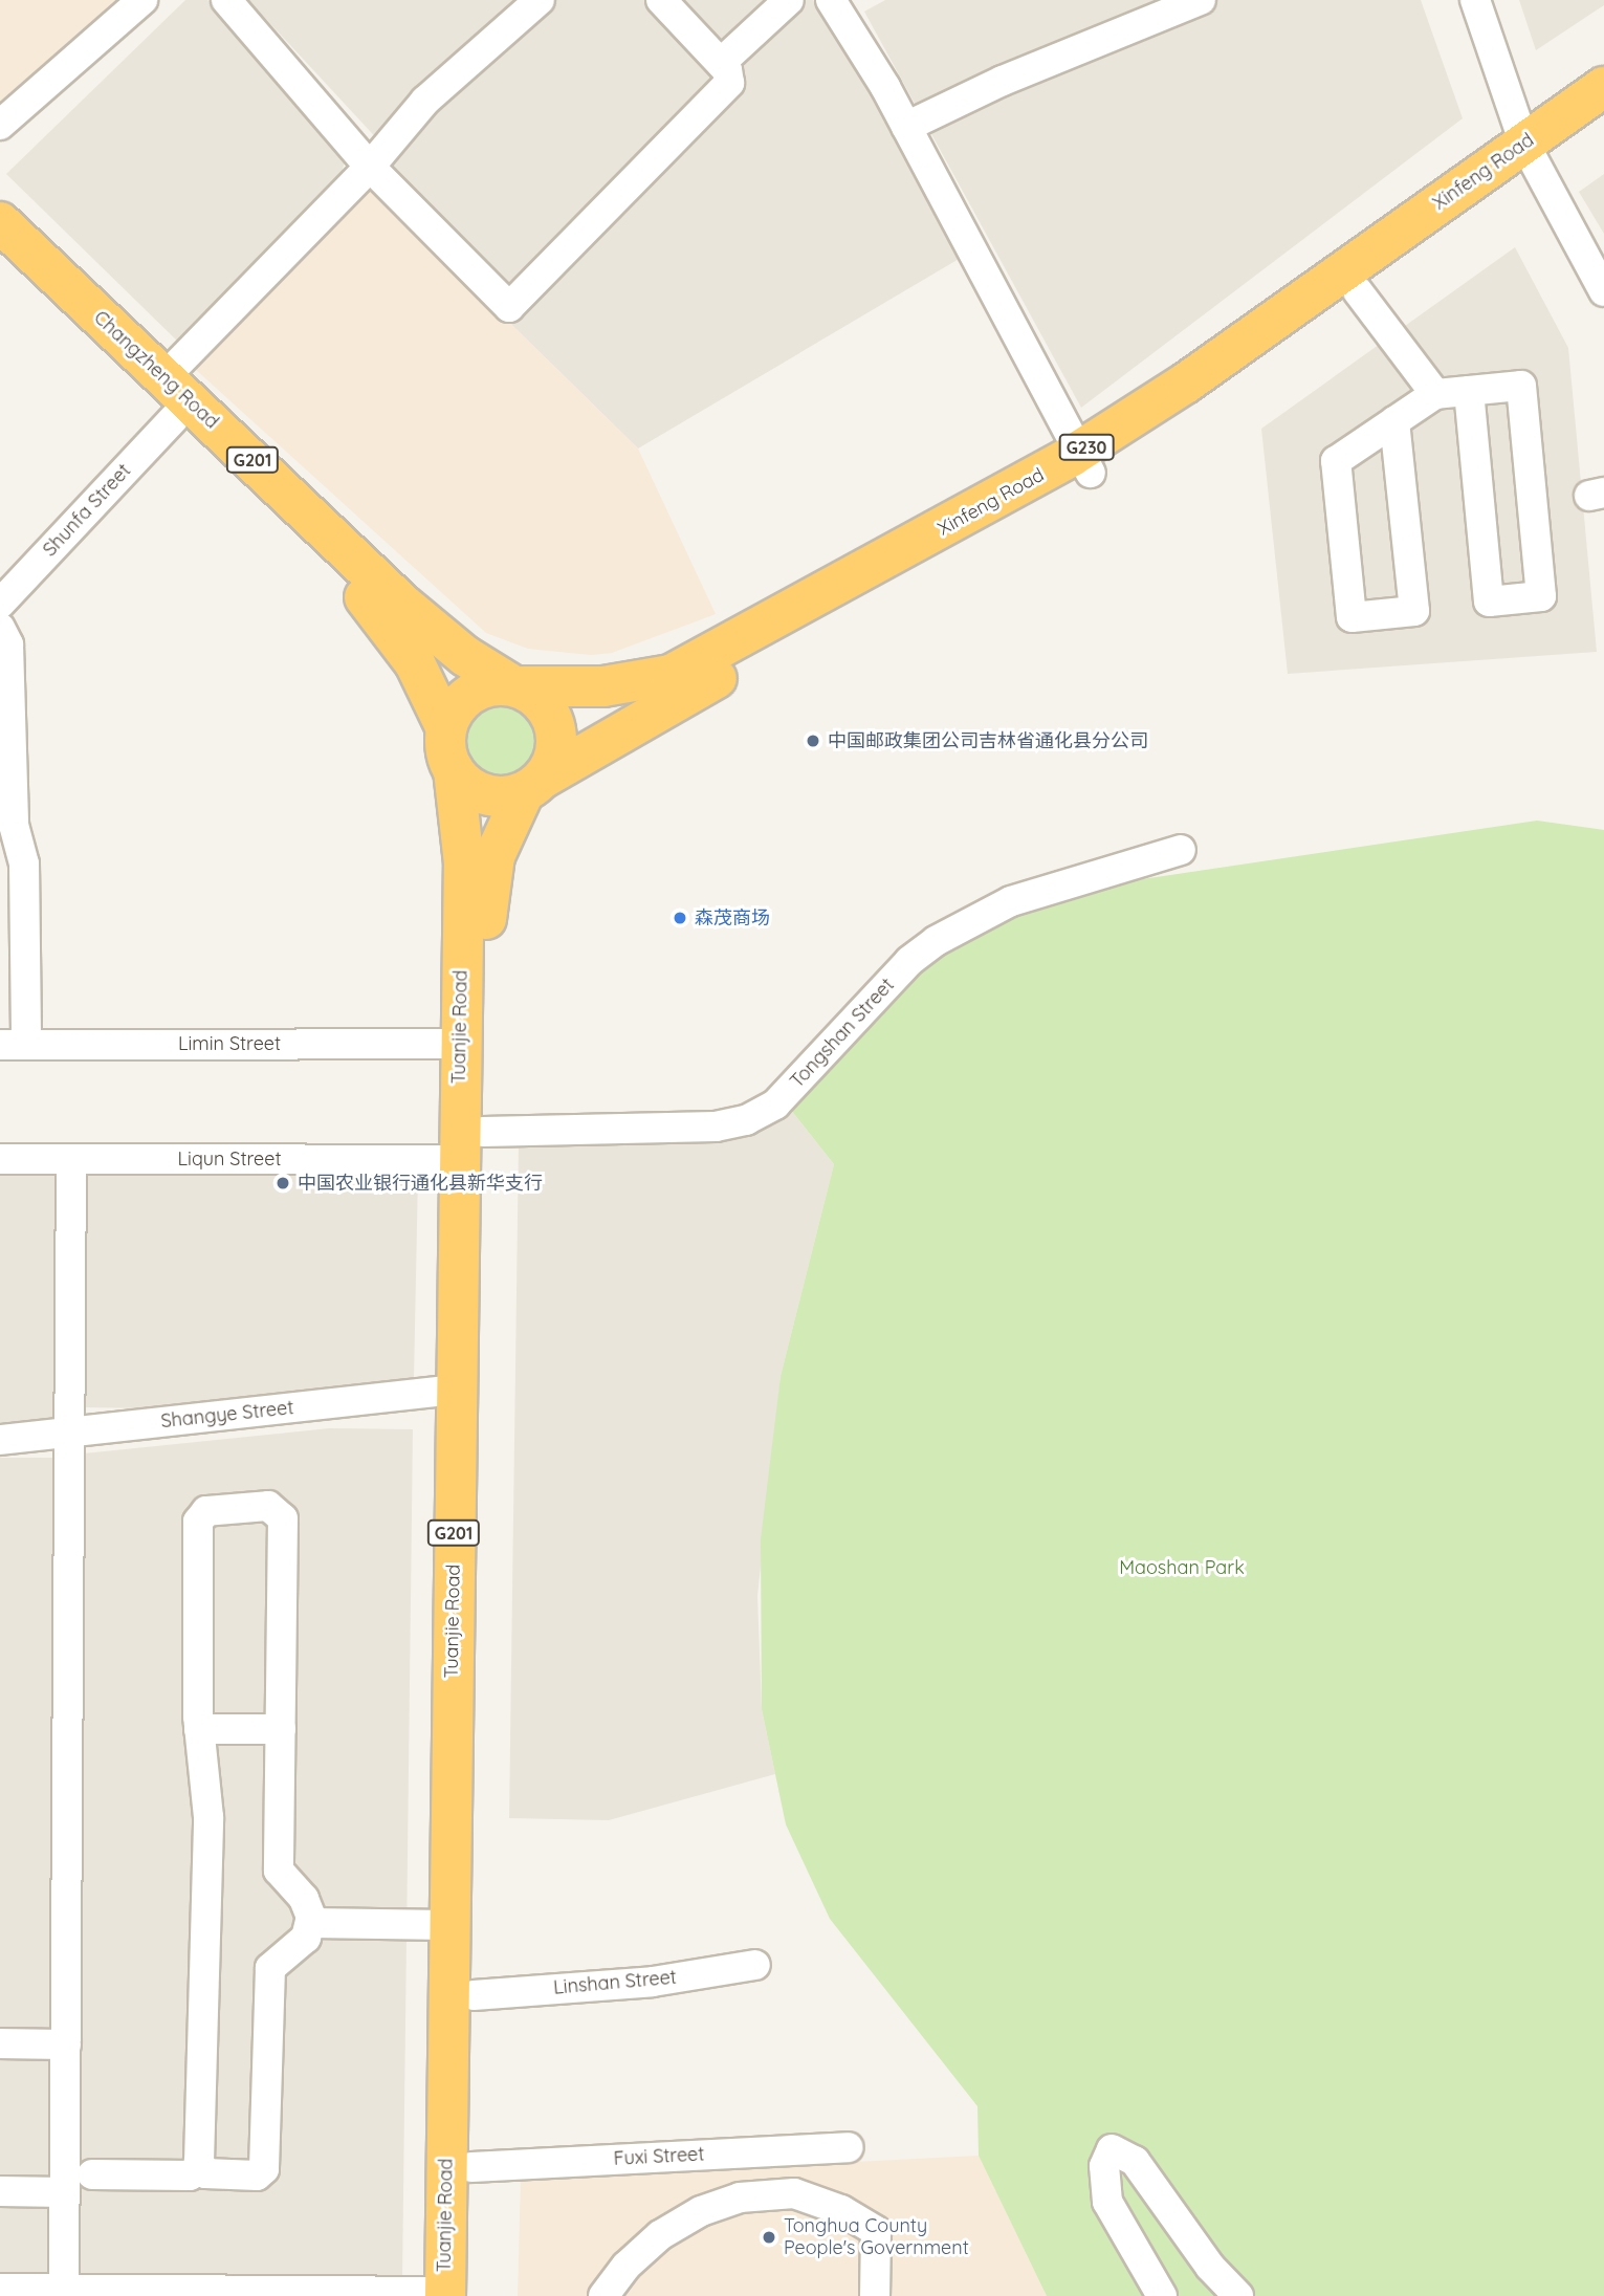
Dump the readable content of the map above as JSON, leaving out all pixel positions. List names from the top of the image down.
{
  "streets": {
    "highway": [
      "Xinfeng Road",
      "Changzheng Road",
      "G230",
      "G201",
      "Tuanjie Road"
    ],
    "street": [
      "Shunfa Street",
      "Tongshan Street",
      "Limin Street",
      "Liqun Street",
      "Shangye Street",
      "Linshan Street",
      "Fuxi Street"
    ]
  },
  "crossings": [
    ["Xinfeng Road", "Changzheng Road"],
    ["Xinfeng Road", "Tuanjie Road"],
    ["Changzheng Road", "Shunfa Street"],
    ["Changzheng Road", "Tuanjie Road"],
    ["Tuanjie Road", "Tongshan Street"],
    ["Tuanjie Road", "Limin Street"],
    ["Tuanjie Road", "Liqun Street"],
    ["Tuanjie Road", "Shangye Street"],
    ["Tuanjie Road", "Linshan Street"],
    ["Tuanjie Road", "Fuxi Street"],
    ["Tongshan Street", "Liqun Street"]
  ],
  "parks": ["Maoshan Park"],
  "places": [
    "中国邮政集团公司吉林省通化县分公司",
    "森茂商场",
    "中国农业银行通化县新华支行",
    "Tonghua County People's Government"
  ]
}
